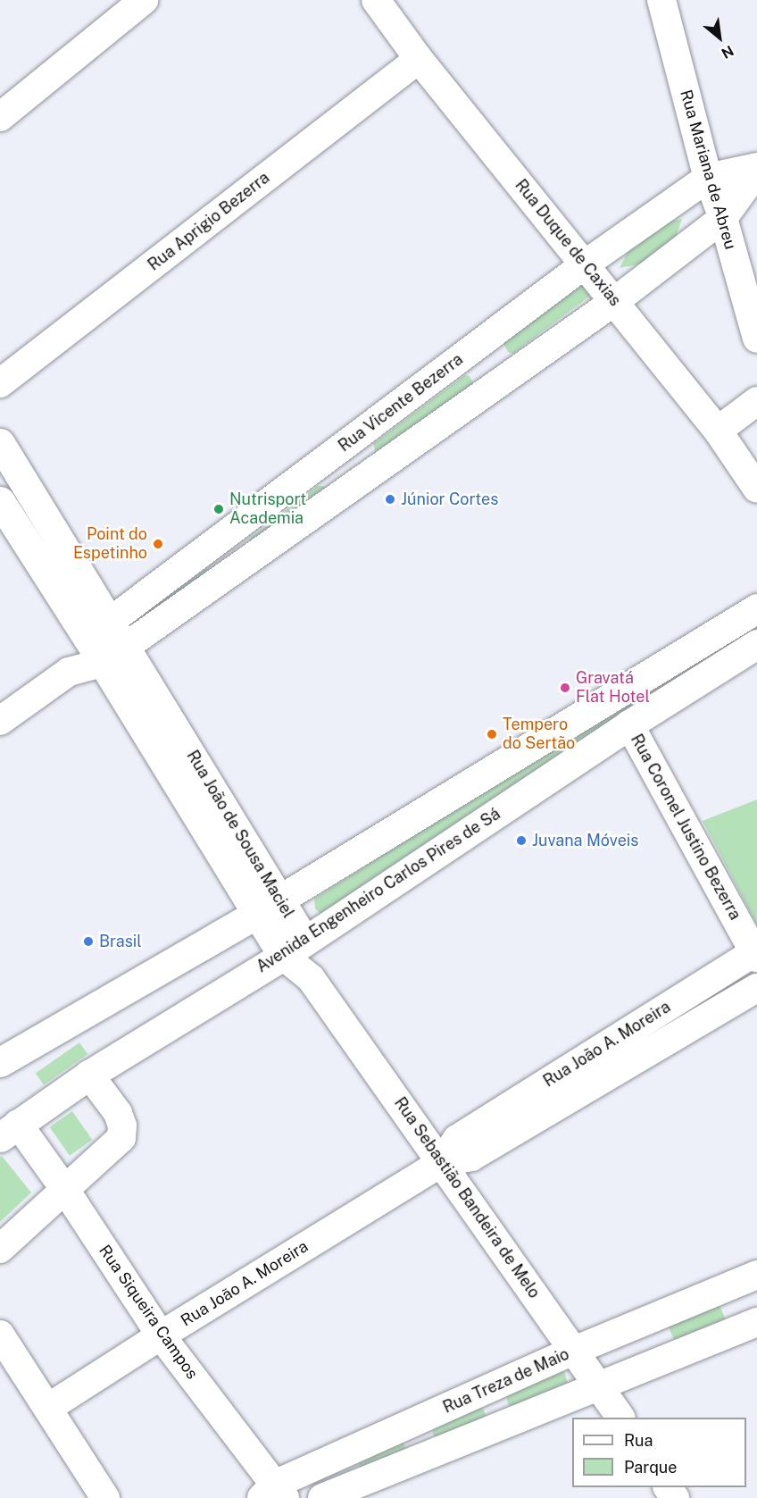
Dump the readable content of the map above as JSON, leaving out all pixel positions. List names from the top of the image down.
{
  "streets": {
    "main road": ["Rua João de Sousa Maciel", "Avenida Engenheiro Carlos Pires de Sá"],
    "street": [
      "Rua Mariana de Abreu",
      "Rua Aprigio Bezerra",
      "Rua Duque de Caxias",
      "Rua Vicente Bezerra",
      "Rua Coronel Justino Bezerra",
      "Rua João A. Moreira",
      "Rua Sebastião Bandeira de Melo",
      "Rua Siqueira Campos",
      "Rua Treza de Maio"
    ]
  },
  "crossings": [
    ["Rua Mariana de Abreu", "Rua Vicente Bezerra"],
    ["Rua Aprigio Bezerra", "Rua Duque de Caxias"],
    ["Rua Duque de Caxias", "Rua Vicente Bezerra"],
    ["Rua Vicente Bezerra", "Rua João de Sousa Maciel"],
    ["Rua Coronel Justino Bezerra", "Avenida Engenheiro Carlos Pires de Sá"],
    ["Rua Coronel Justino Bezerra", "Rua João A. Moreira"],
    ["Rua João de Sousa Maciel", "Avenida Engenheiro Carlos Pires de Sá"],
    ["Rua João de Sousa Maciel", "Rua Sebastião Bandeira de Melo"],
    ["Avenida Engenheiro Carlos Pires de Sá", "Rua Siqueira Campos"],
    ["Rua João A. Moreira", "Rua Sebastião Bandeira de Melo"],
    ["Rua João A. Moreira", "Rua Siqueira Campos"],
    ["Rua Sebastião Bandeira de Melo", "Rua Treza de Maio"],
    ["Rua Siqueira Campos", "Rua Treza de Maio"]
  ],
  "places": [
    "Júnior Cortes",
    "Nutrisport Academia",
    "Point do Espetinho",
    "Gravatá Flat Hotel",
    "Tempero do Sertão",
    "Juvana Móveis",
    "Brasil"
  ],
  "legend": ["Rua", "Parque"],
  "north": "bottom right"
}
